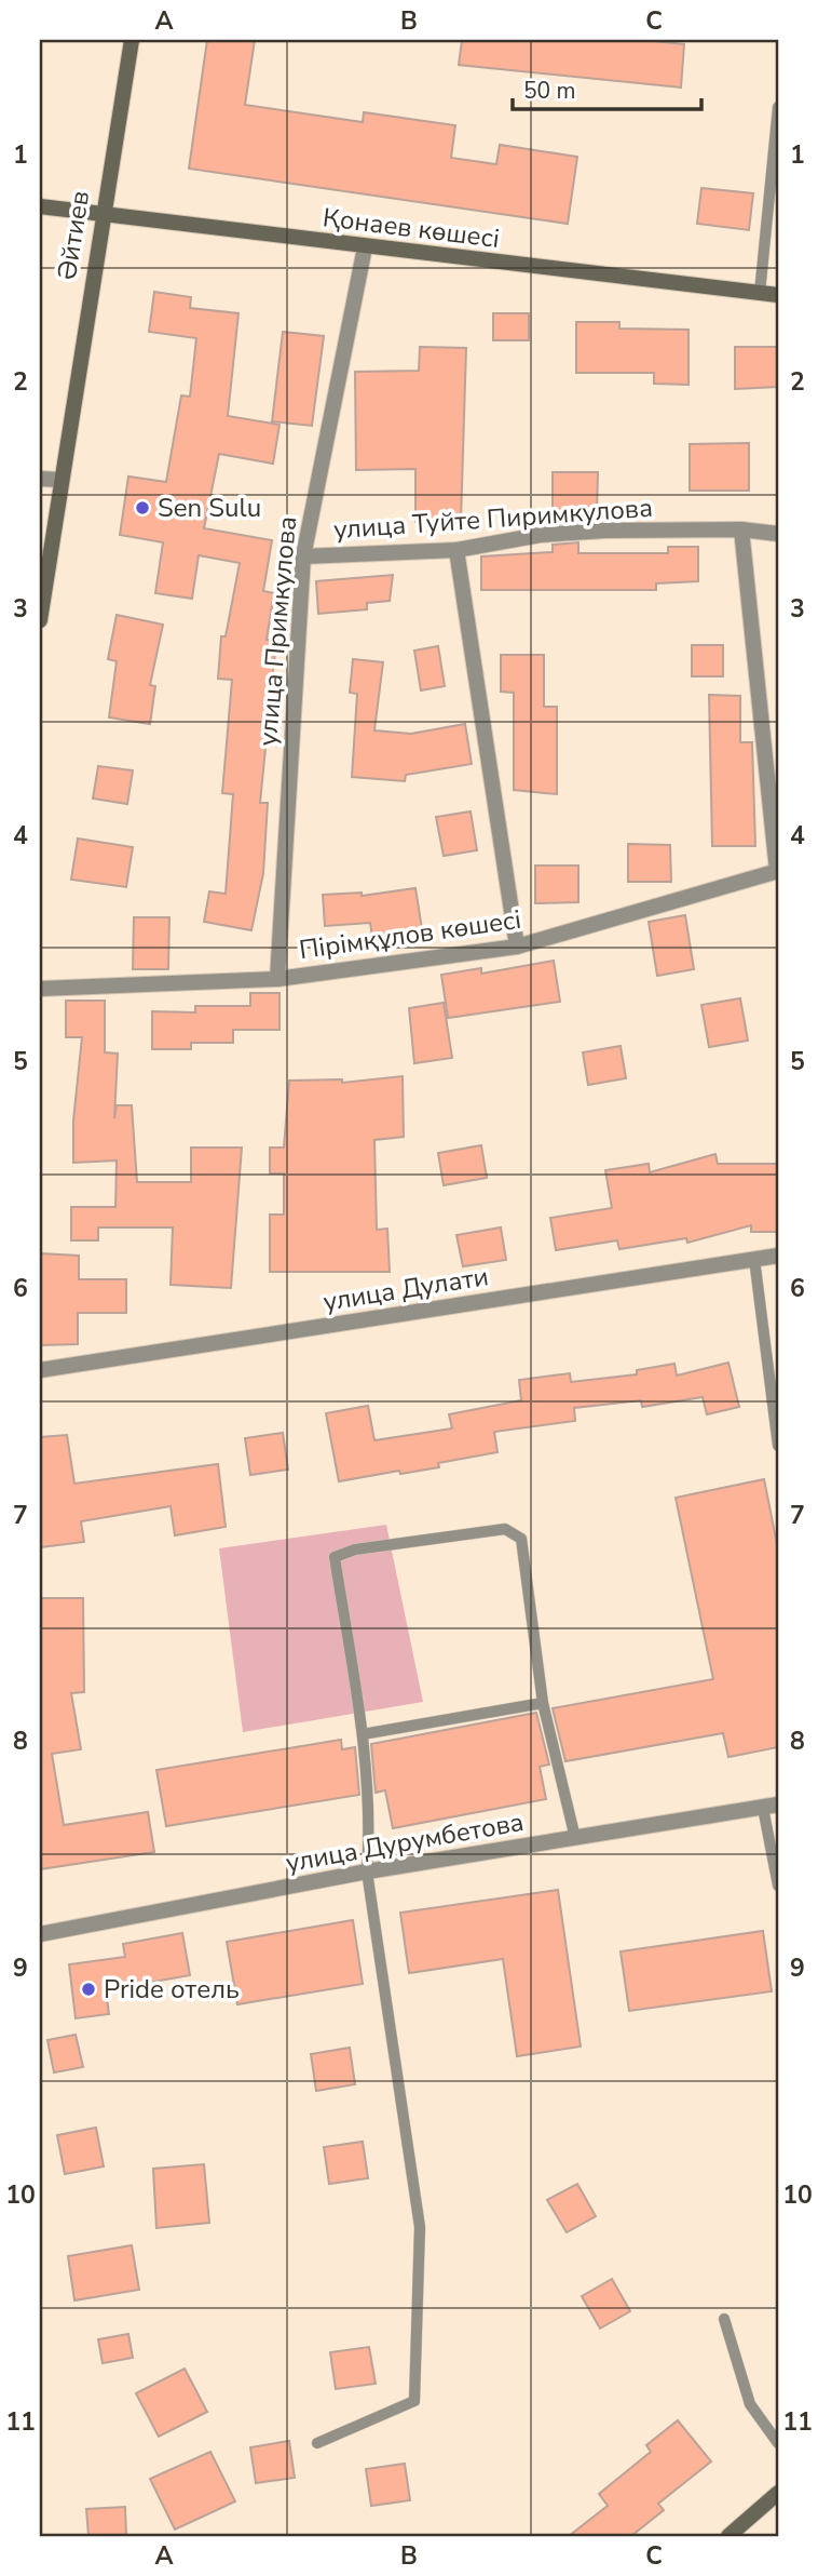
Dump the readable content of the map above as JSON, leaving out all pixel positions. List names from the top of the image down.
{
  "streets": {
    "main road": ["Қонаев көшесі", "Әйтиев"],
    "street": [
      "улица Туйте Пиримкулова",
      "улица Примкулова",
      "Пірімқұлов көшесі",
      "улица Дулати",
      "улица Дурумбетова"
    ]
  },
  "crossings": [
    ["Қонаев көшесі", "Әйтиев"],
    ["Қонаев көшесі", "улица Примкулова"],
    ["улица Туйте Пиримкулова", "улица Примкулова"],
    ["улица Примкулова", "Пірімқұлов көшесі"]
  ],
  "places": ["Sen Sulu", "Pride отель"],
  "scale_bar": "50 m",
  "grid": {
    "columns": ["A", "B", "C"],
    "rows": [
      "1",
      "2",
      "3",
      "4",
      "5",
      "6",
      "7",
      "8",
      "9",
      "10",
      "11"
    ]
  }
}
